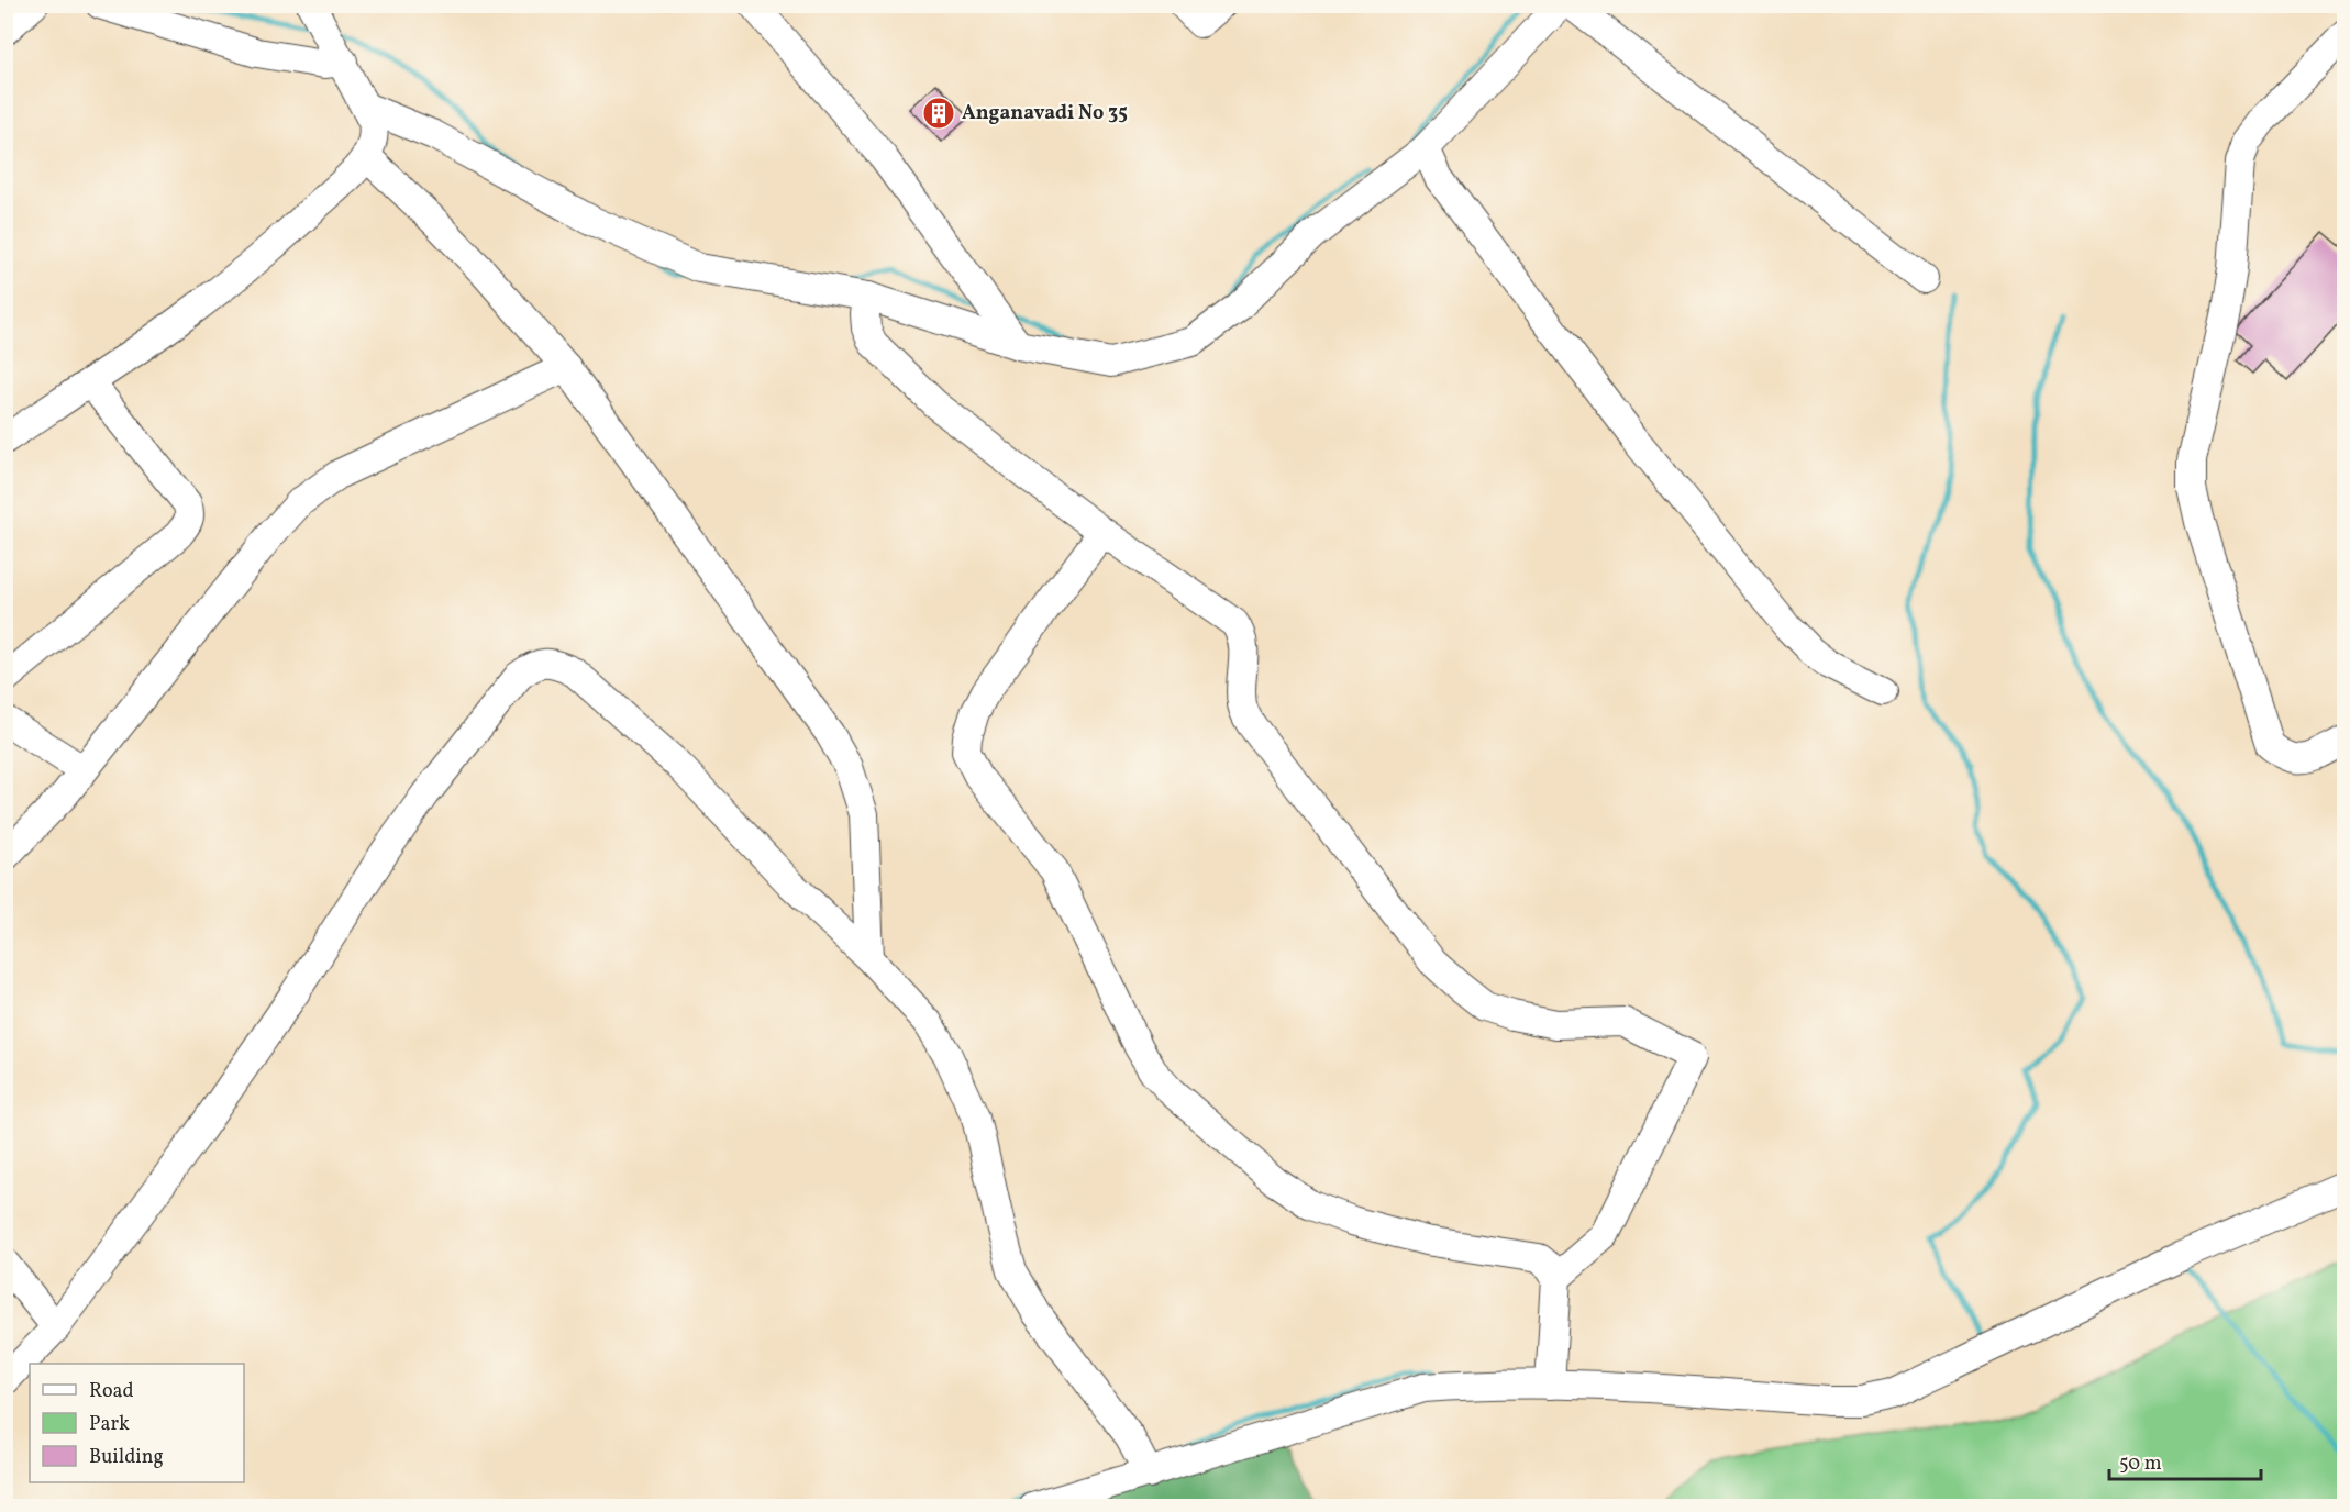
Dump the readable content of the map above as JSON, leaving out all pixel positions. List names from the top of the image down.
{
  "places": {
    "building": ["Anganavadi No 35"]
  },
  "legend": ["Road", "Park", "Building"],
  "scale_bar": "50 m"
}
